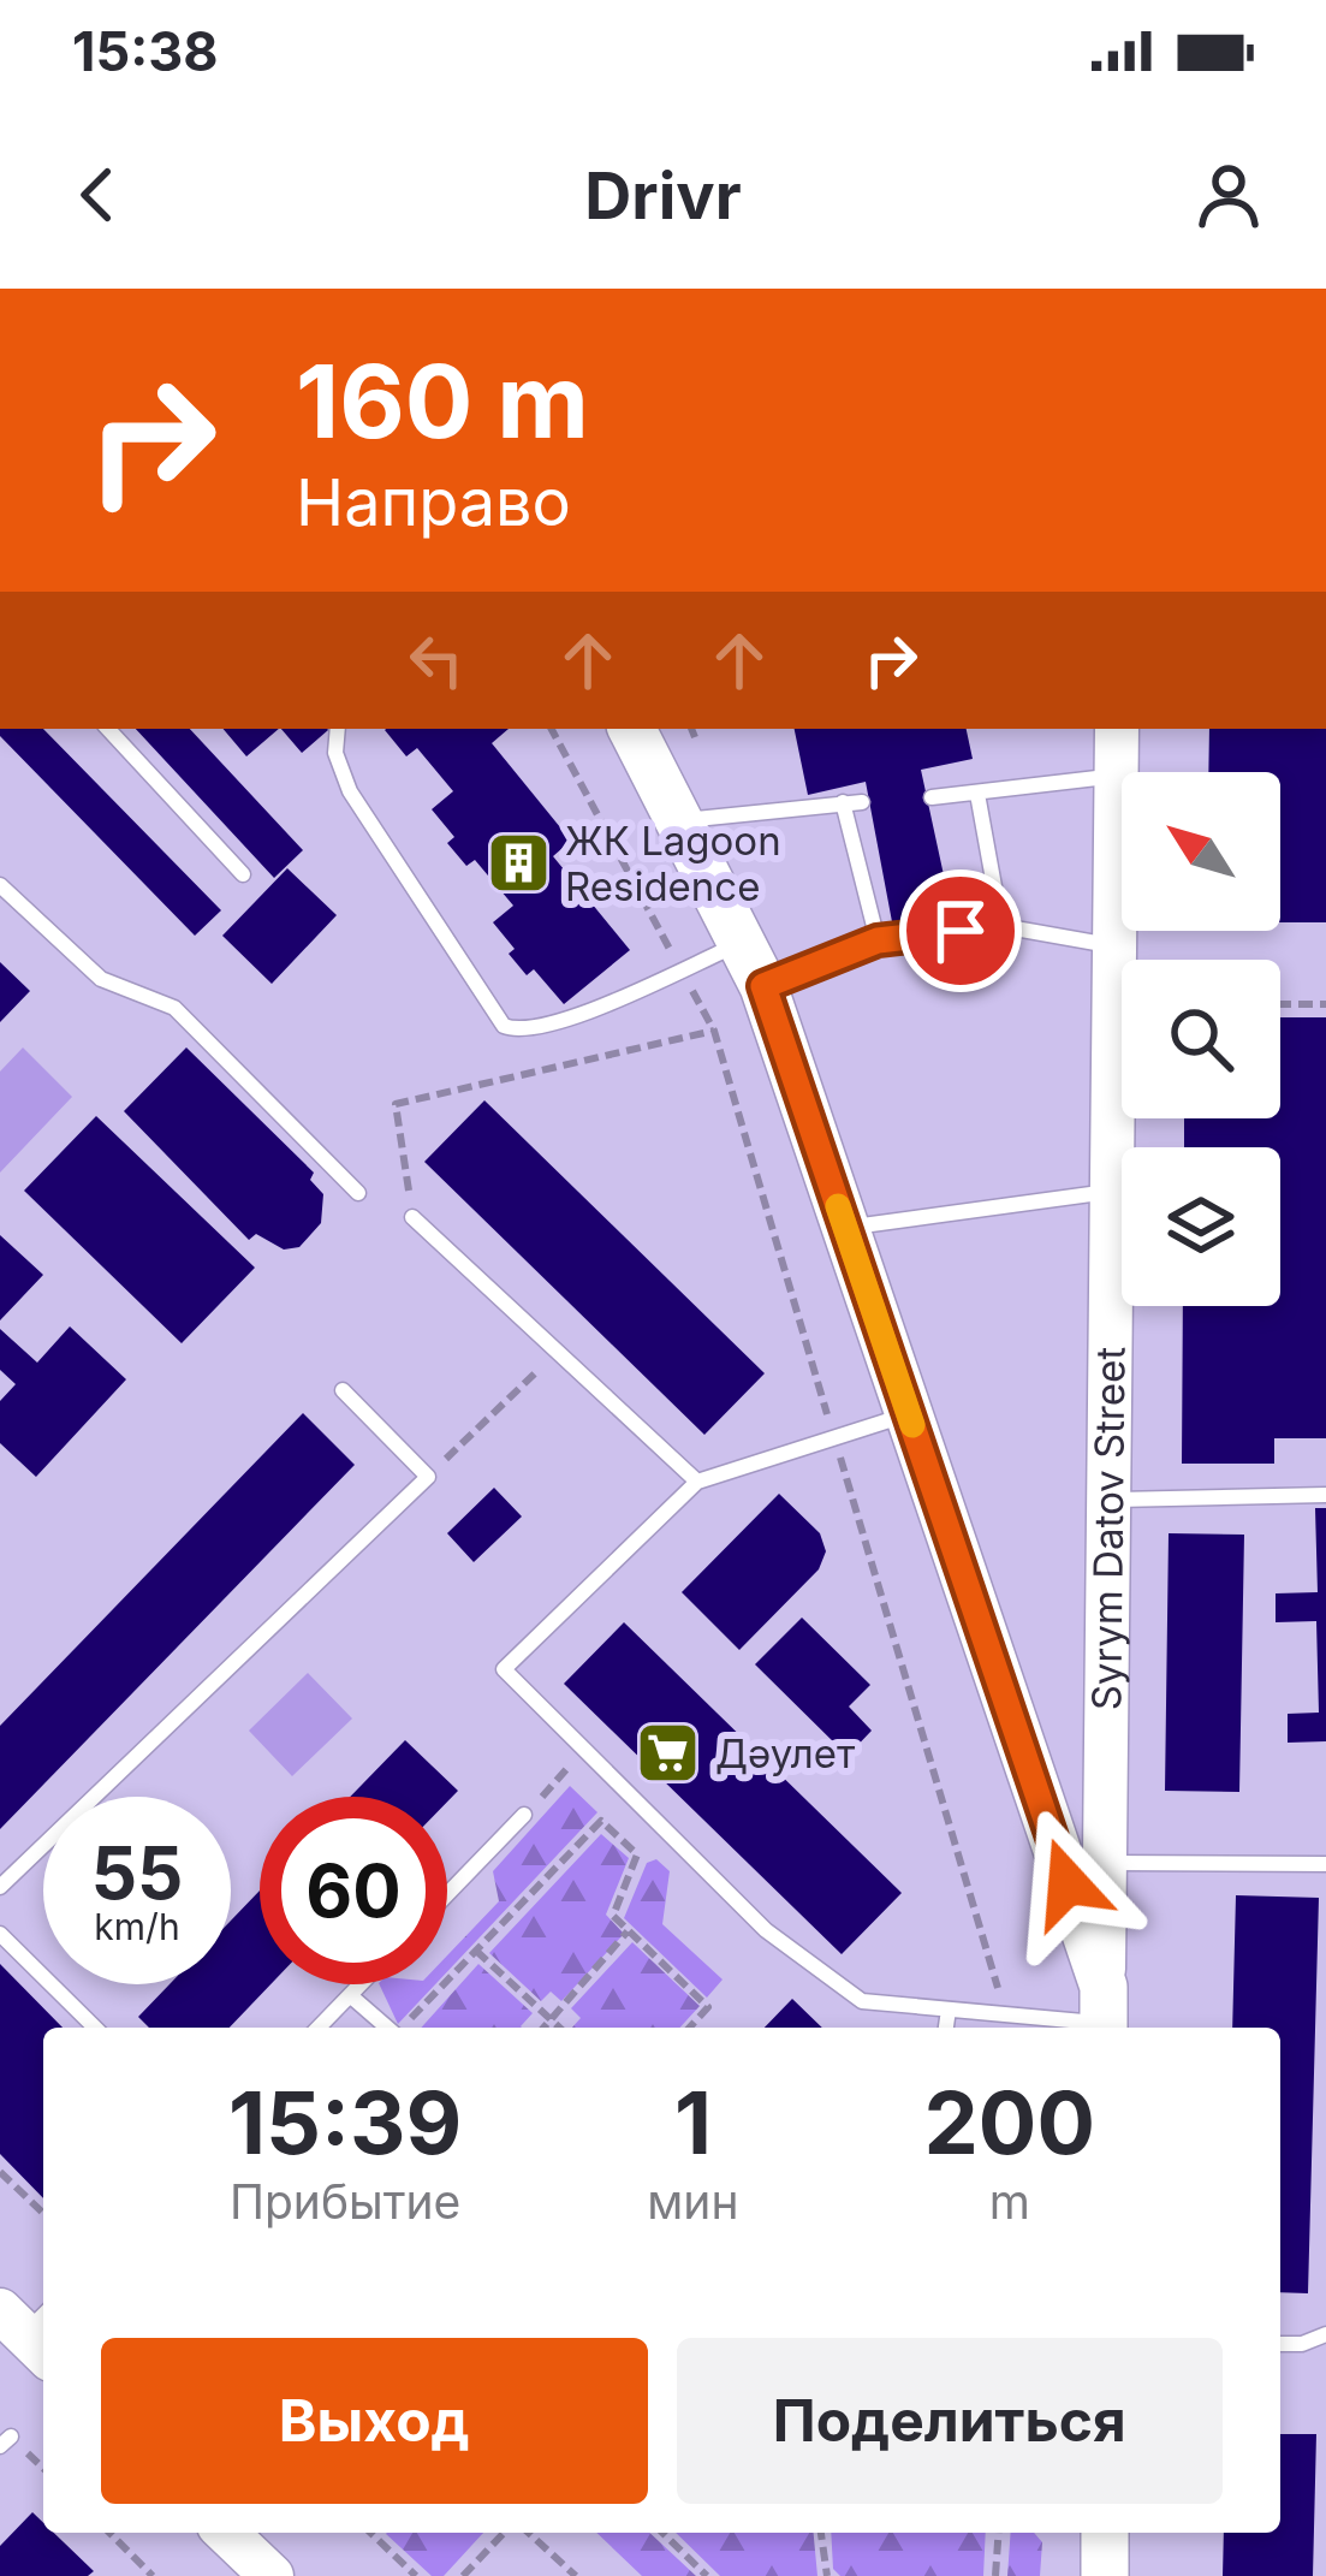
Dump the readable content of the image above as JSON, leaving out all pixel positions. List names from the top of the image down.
{
  "streets": {
    "main road": ["Syrym Datov Street"]
  },
  "places": {
    "building": ["ЖК Lagoon Residence"],
    "supermarket": ["Дәулет"]
  },
  "north": "top left",
  "page": {
    "status": "15:38",
    "header": "Drivr",
    "turn": ["160 m", "Направо"],
    "speed": "55 km/h",
    "limit": "60",
    "eta": [
      "15:39",
      "Прибытие",
      "1",
      "мин",
      "200",
      "m"
    ],
    "buttons": ["Выход", "Поделиться"]
  }
}
